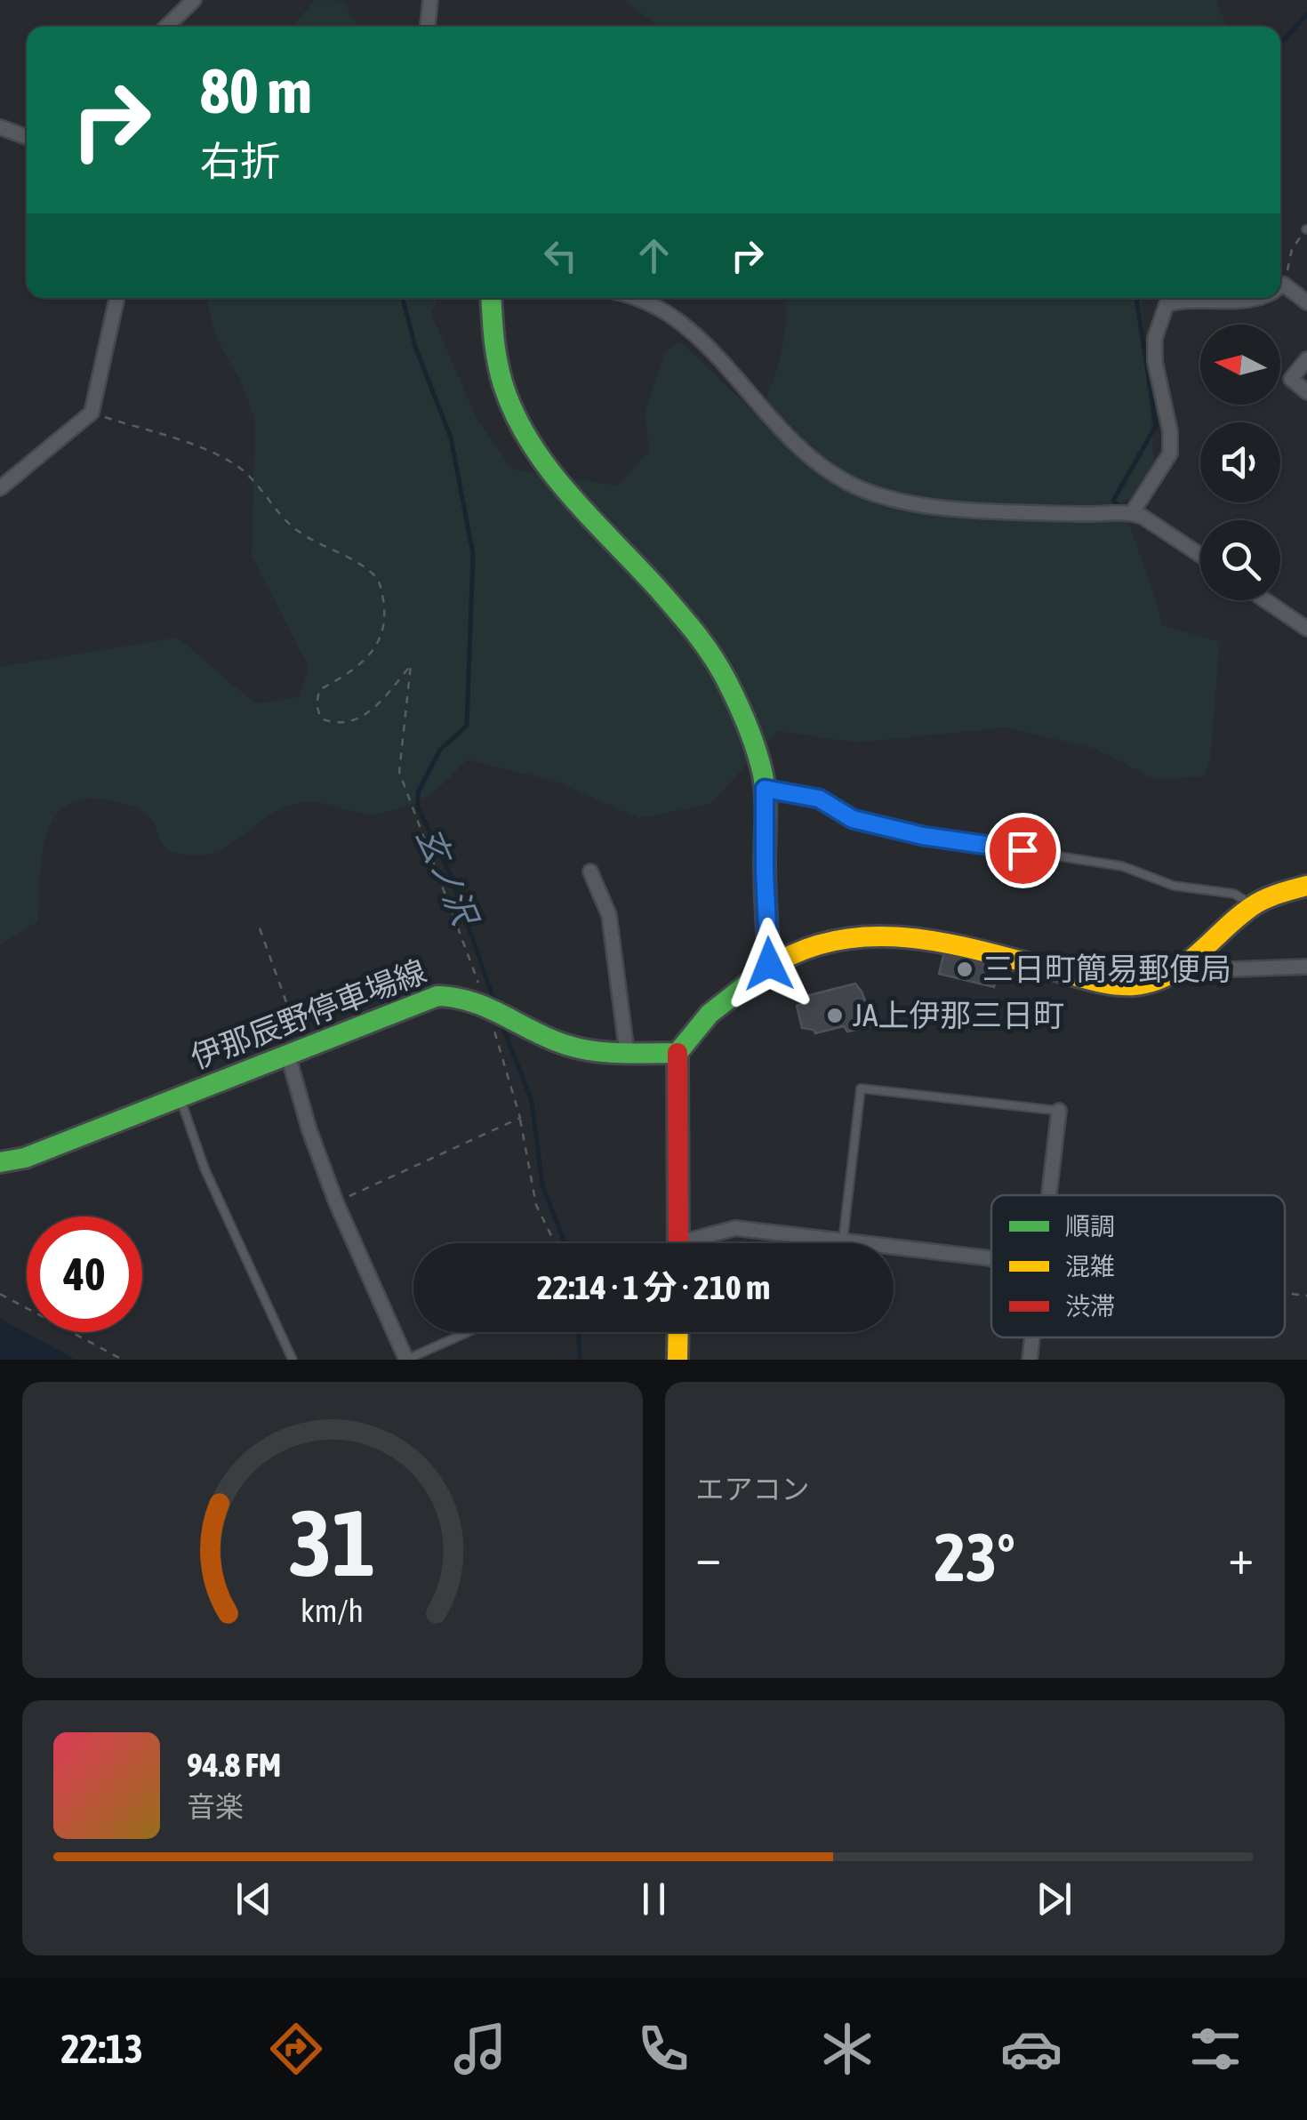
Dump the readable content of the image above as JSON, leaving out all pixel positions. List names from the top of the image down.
{
  "streets": {
    "main road": ["伊那辰野停車場線"]
  },
  "water": ["玄ノ沢"],
  "places": ["三日町簡易郵便局", "JA上伊那三日町"],
  "legend": ["順調", "混雑", "渋滞"],
  "north": "left",
  "page": {
    "turn": ["80 m", "右折"],
    "limit": "40",
    "trip": "22:14 · 1 分 · 210 m",
    "tile": "エアコン",
    "heat": ["−", "23°", "+"],
    "song": ["94.8 FM", "音楽"],
    "tabs": "22:13",
    "gauge": ["31", "km/h"]
  }
}
